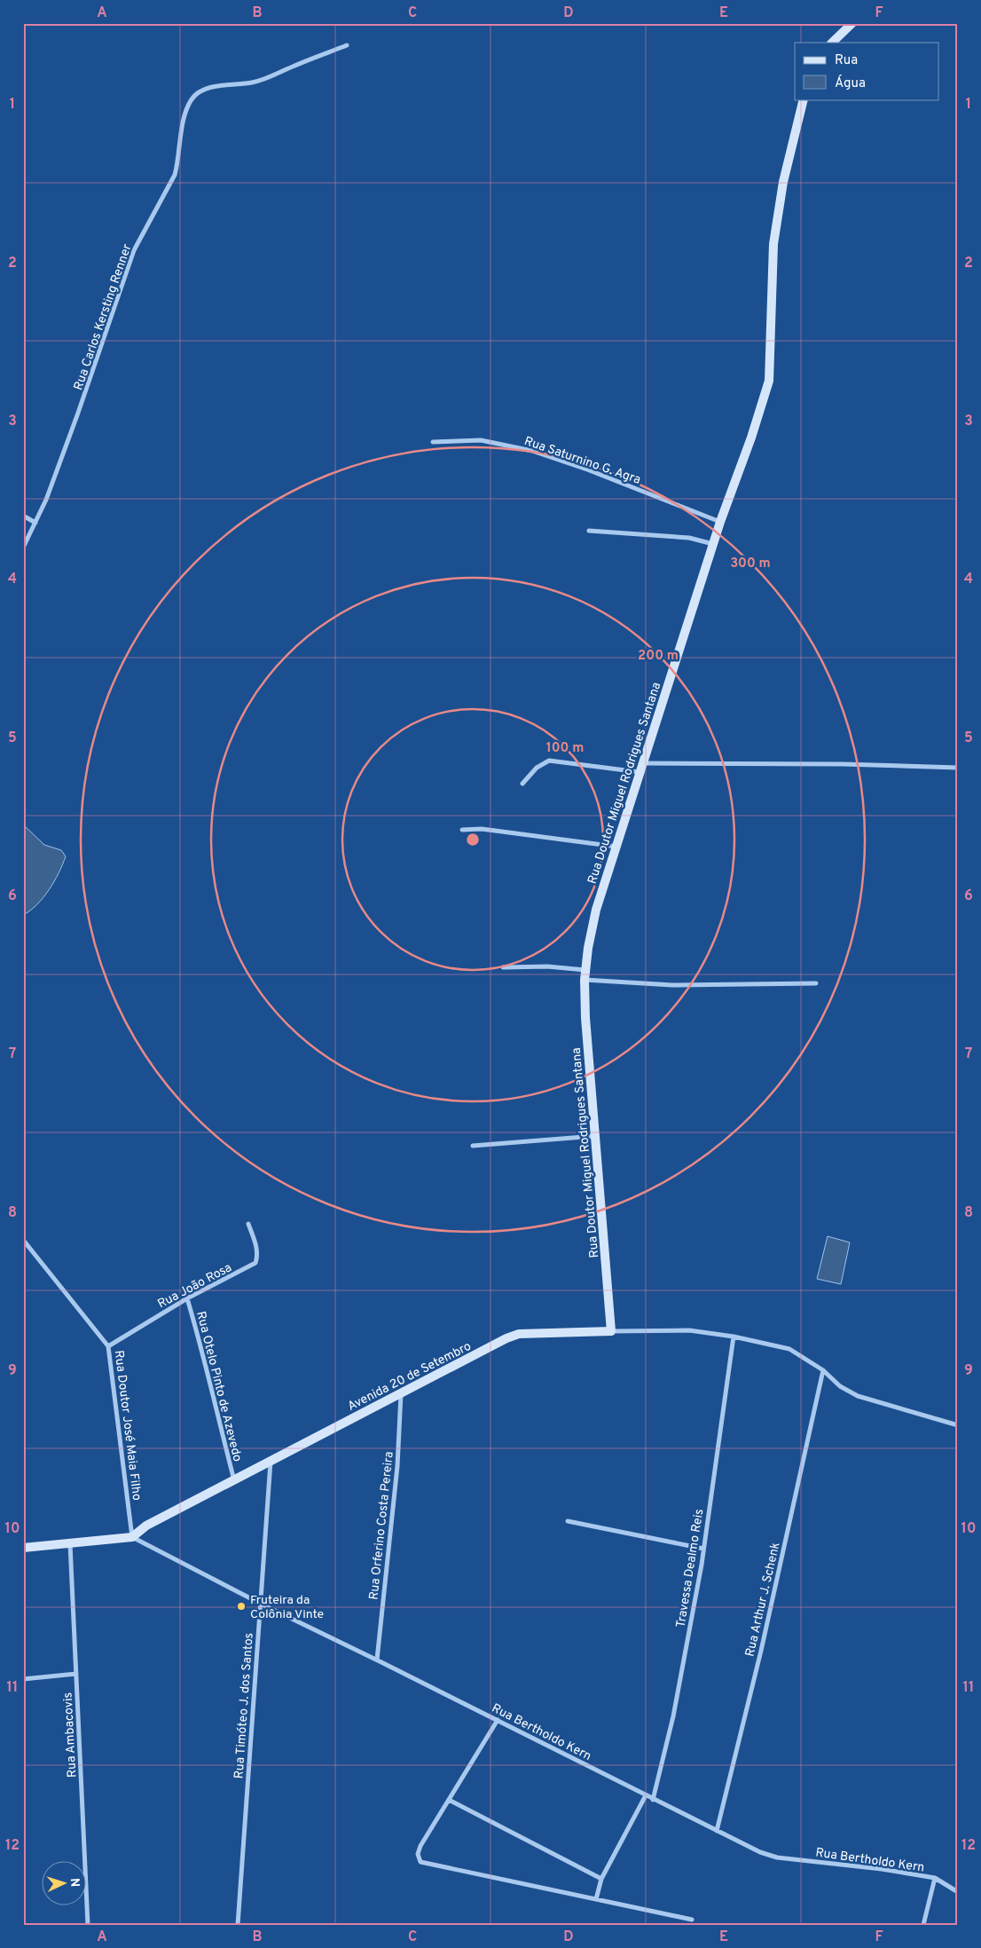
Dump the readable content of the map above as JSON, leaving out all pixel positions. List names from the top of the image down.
{
  "streets": {
    "street": [
      "Rua Carlos Kersting Renner",
      "Rua Saturnino G. Agra",
      "Rua Doutor Miguel Rodrigues Santana",
      "Rua João Rosa",
      "Avenida 20 de Setembro",
      "Rua Otelo Pinto de Azevedo",
      "Rua Doutor José Maia Filho",
      "Rua Orferino Costa Pereira",
      "Travessa Dealmo Reis",
      "Rua Arthur J. Schenk",
      "Rua Timóteo J. dos Santos",
      "Rua Bertholdo Kern",
      "Rua Ambacovis"
    ]
  },
  "crossings": [
    ["Rua Saturnino G. Agra", "Rua Doutor Miguel Rodrigues Santana"],
    ["Rua Doutor Miguel Rodrigues Santana", "Avenida 20 de Setembro"],
    ["Rua João Rosa", "Rua Otelo Pinto de Azevedo"],
    ["Rua João Rosa", "Rua Doutor José Maia Filho"],
    ["Avenida 20 de Setembro", "Rua Otelo Pinto de Azevedo"],
    ["Avenida 20 de Setembro", "Rua Doutor José Maia Filho"],
    ["Avenida 20 de Setembro", "Rua Orferino Costa Pereira"],
    ["Avenida 20 de Setembro", "Travessa Dealmo Reis"],
    ["Avenida 20 de Setembro", "Rua Arthur J. Schenk"],
    ["Avenida 20 de Setembro", "Rua Timóteo J. dos Santos"],
    ["Avenida 20 de Setembro", "Rua Bertholdo Kern"],
    ["Rua Doutor José Maia Filho", "Rua Bertholdo Kern"],
    ["Rua Orferino Costa Pereira", "Rua Bertholdo Kern"],
    ["Travessa Dealmo Reis", "Rua Bertholdo Kern"],
    ["Rua Arthur J. Schenk", "Rua Bertholdo Kern"],
    ["Rua Timóteo J. dos Santos", "Rua Bertholdo Kern"]
  ],
  "places": ["Fruteira da Colônia Vinte"],
  "legend": ["Rua", "Água"],
  "north": "right",
  "grid": {
    "columns": [
      "A",
      "B",
      "C",
      "D",
      "E",
      "F"
    ],
    "rows": [
      "1",
      "2",
      "3",
      "4",
      "5",
      "6",
      "7",
      "8",
      "9",
      "10",
      "11",
      "12"
    ]
  },
  "rings": ["300 m", "200 m", "100 m"]
}
